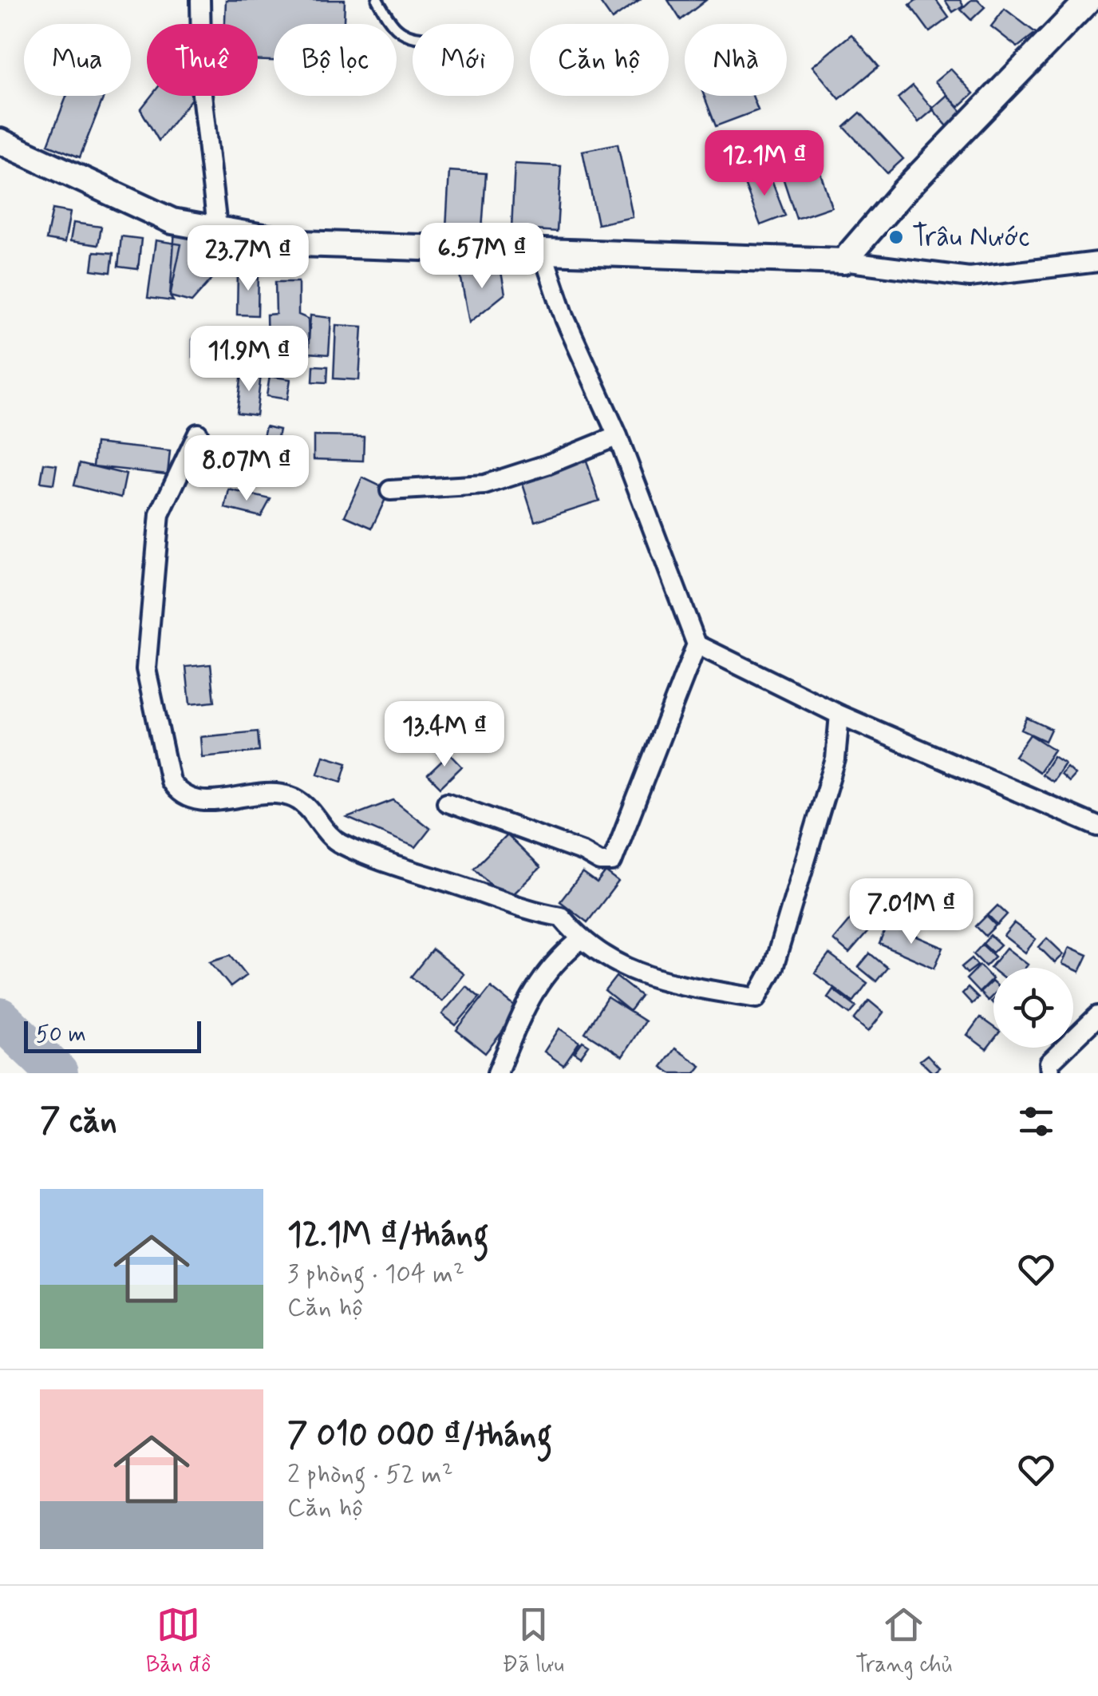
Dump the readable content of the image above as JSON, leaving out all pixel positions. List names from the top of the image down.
{
  "places": ["Trâu Nước"],
  "scale_bar": "50 m",
  "page": {
    "chip": [
      "Mua",
      "Thuê",
      "Bộ lọc",
      "Mới",
      "Căn hộ",
      "Nhà"
    ],
    "price": [
      "12.1M ₫",
      "6.57M ₫",
      "23.7M ₫",
      "11.9M ₫",
      "8.07M ₫",
      "13.4M ₫",
      "7.01M ₫"
    ],
    "scale": "50 m",
    "heading": "7 căn",
    "list": [
      {
        "name": "12.1M ₫/tháng",
        "note": "3 phòng · 104 m² · Căn hộ"
      },
      {
        "name": "7 010 000 ₫/tháng",
        "note": "2 phòng · 52 m² · Căn hộ"
      }
    ],
    "tabs": ["Bản đồ", "Đã lưu", "Trang chủ"]
  }
}
